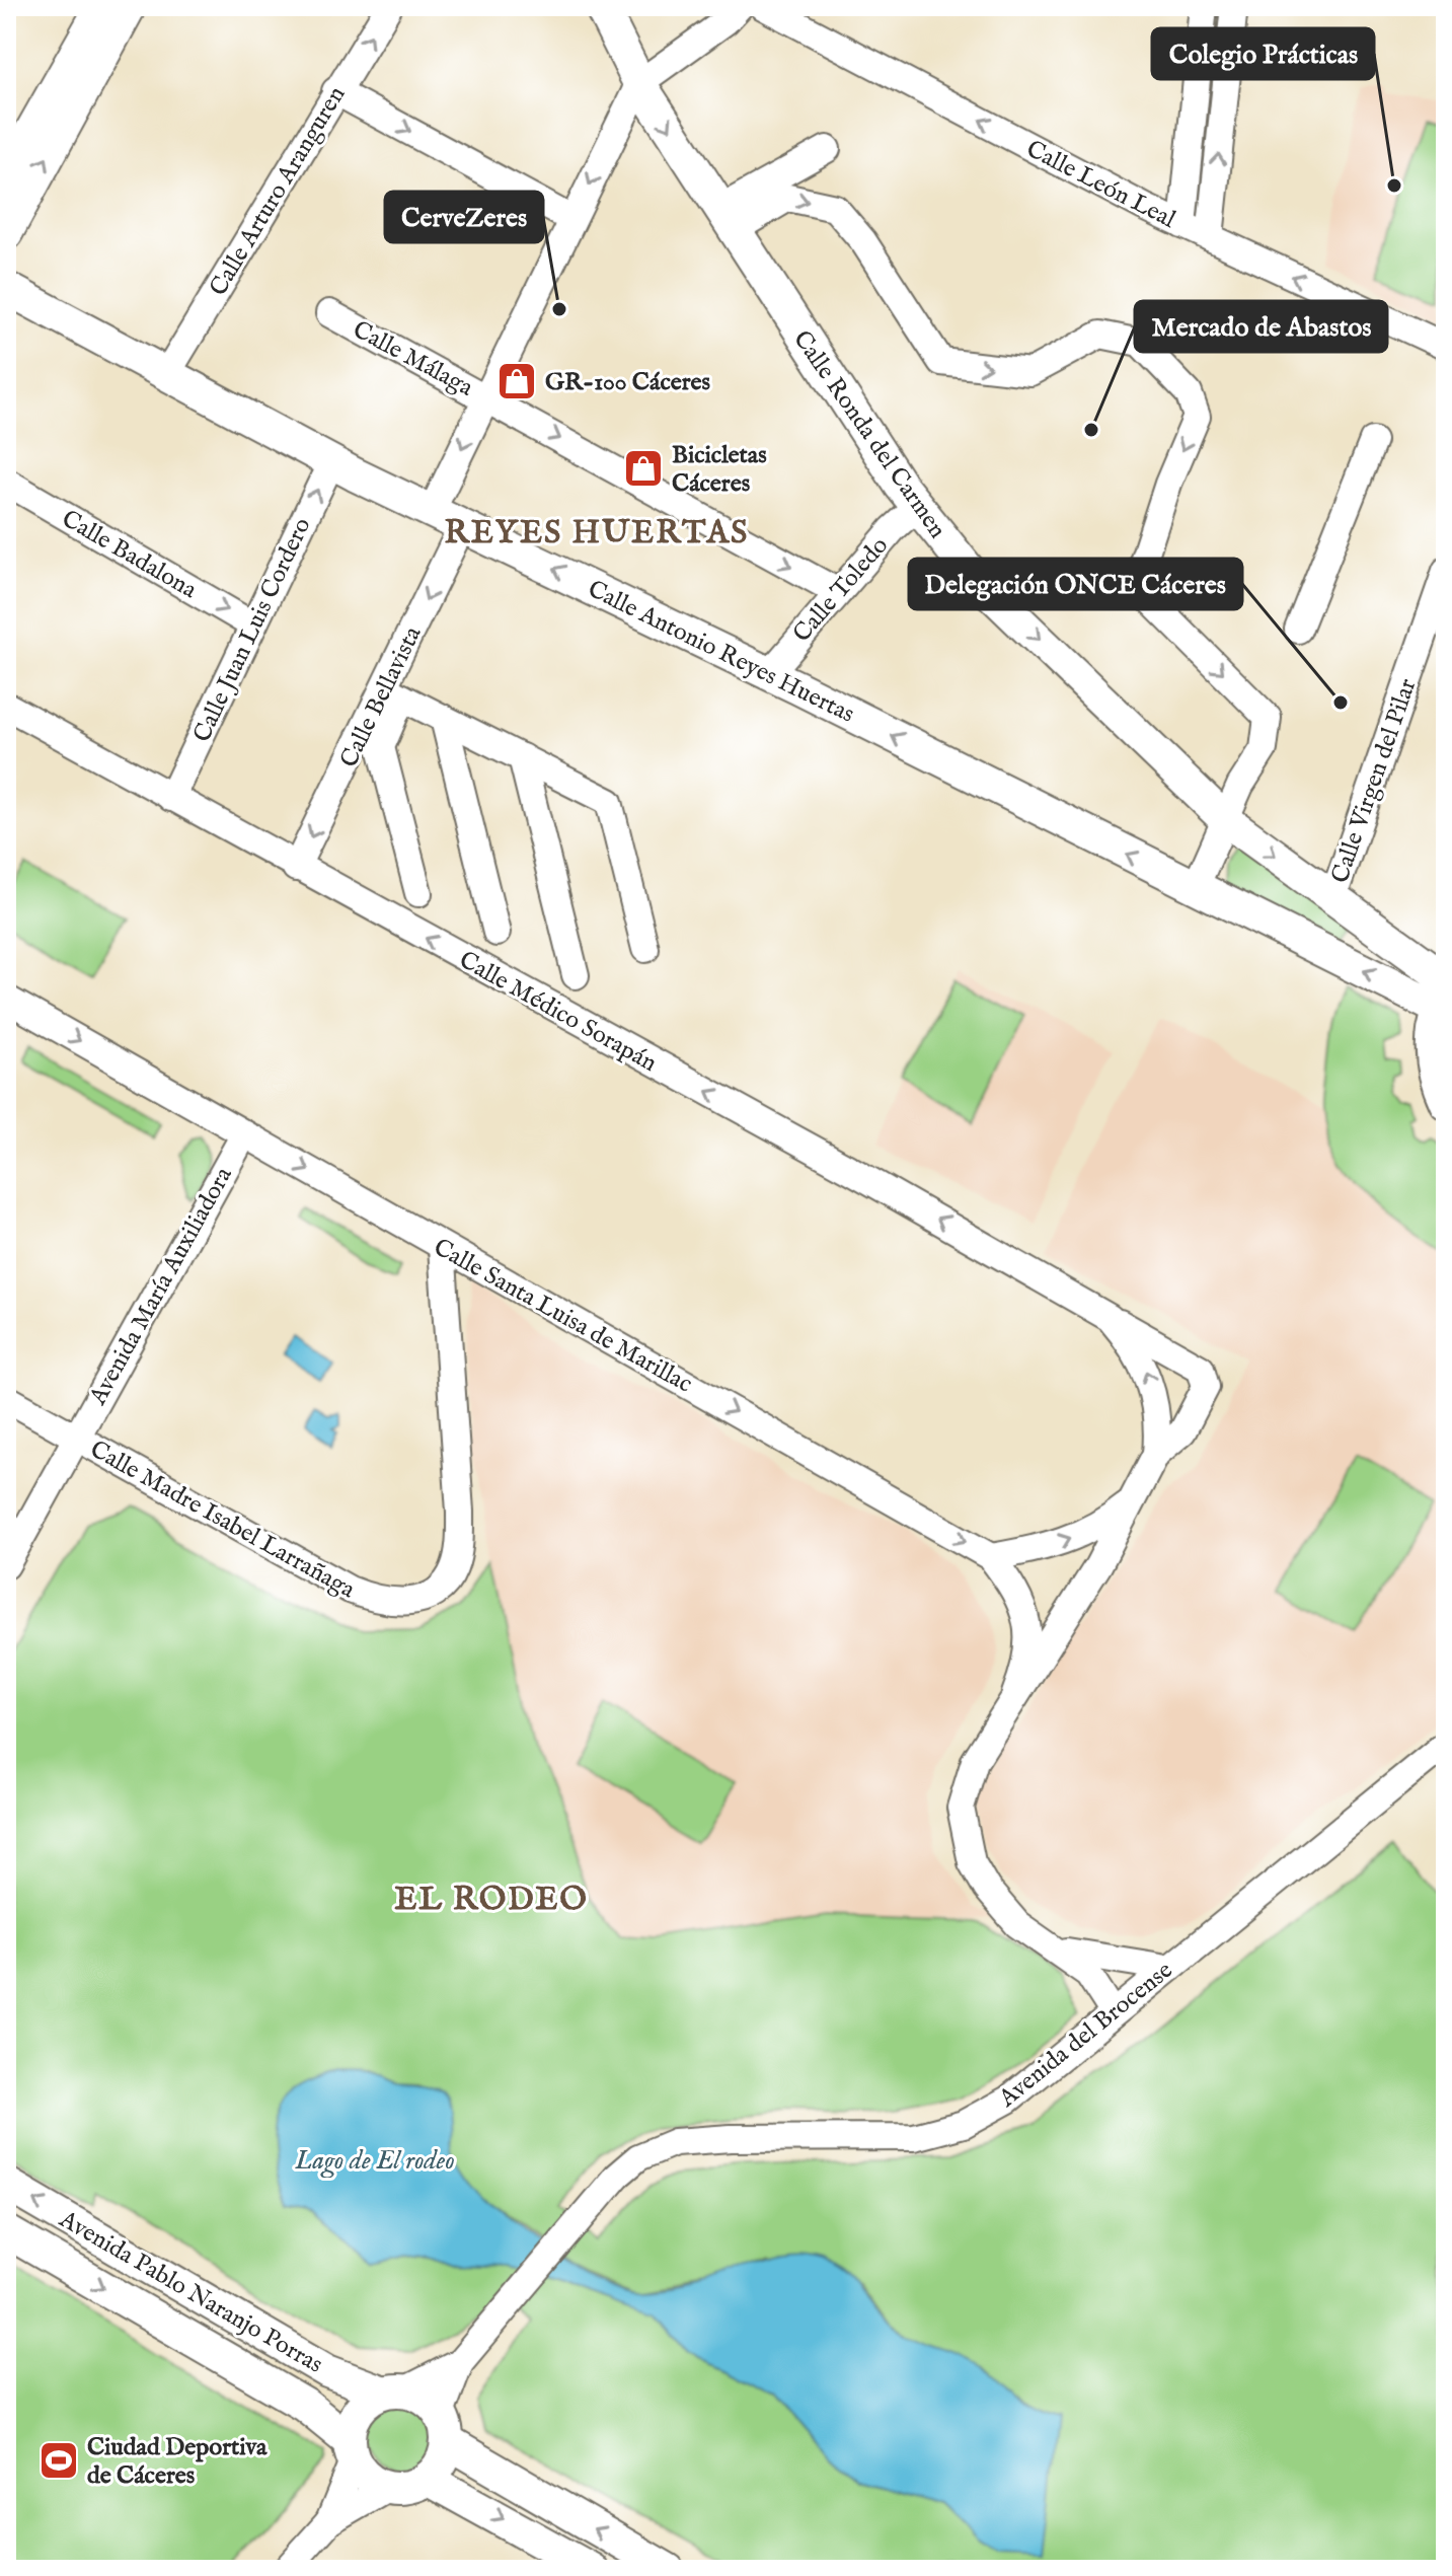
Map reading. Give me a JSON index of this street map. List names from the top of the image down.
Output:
{
  "streets": {
    "main road": ["Calle Ronda del Carmen", "Calle Antonio Reyes Huertas", "Avenida Pablo Naranjo Porras"],
    "street": [
      "Calle León Leal",
      "Calle Arturo Aranguren",
      "Calle Málaga",
      "Calle Badalona",
      "Calle Toledo",
      "Calle Juan Luis Cordero",
      "Calle Bellavista",
      "Calle Virgen del Pilar",
      "Calle Médico Sorapán",
      "Avenida María Auxiliadora",
      "Calle Santa Luisa de Marillac",
      "Calle Madre Isabel Larrañaga",
      "Avenida del Brocense"
    ]
  },
  "crossings": [
    ["Calle Arturo Aranguren", "Calle Antonio Reyes Huertas"],
    ["Calle Málaga", "Calle Toledo"],
    ["Calle Ronda del Carmen", "Calle Toledo"],
    ["Calle Ronda del Carmen", "Calle Antonio Reyes Huertas"],
    ["Calle Ronda del Carmen", "Calle Virgen del Pilar"],
    ["Calle Badalona", "Calle Juan Luis Cordero"],
    ["Calle Toledo", "Calle Antonio Reyes Huertas"],
    ["Calle Juan Luis Cordero", "Calle Antonio Reyes Huertas"],
    ["Calle Juan Luis Cordero", "Calle Médico Sorapán"],
    ["Calle Antonio Reyes Huertas", "Calle Bellavista"],
    ["Calle Bellavista", "Calle Médico Sorapán"],
    ["Avenida María Auxiliadora", "Calle Santa Luisa de Marillac"],
    ["Avenida María Auxiliadora", "Calle Madre Isabel Larrañaga"],
    ["Calle Santa Luisa de Marillac", "Calle Madre Isabel Larrañaga"],
    ["Avenida del Brocense", "Avenida Pablo Naranjo Porras"]
  ],
  "one_way": [
    "Calle León Leal",
    "Calle Málaga",
    "Calle Ronda del Carmen",
    "Calle Badalona",
    "Calle Juan Luis Cordero",
    "Calle Antonio Reyes Huertas",
    "Calle Bellavista",
    "Calle Médico Sorapán",
    "Calle Santa Luisa de Marillac"
  ],
  "districts": ["REYES HUERTAS", "EL RODEO"],
  "water": ["Lago de El rodeo"],
  "places": {
    "other": [
      "Colegio Prácticas",
      "CerveZeres",
      "Mercado de Abastos",
      "Delegación ONCE Cáceres"
    ],
    "shop": ["GR-100 Cáceres", "Bicicletas Cáceres"],
    "sports": ["Ciudad Deportiva de Cáceres"]
  }
}
